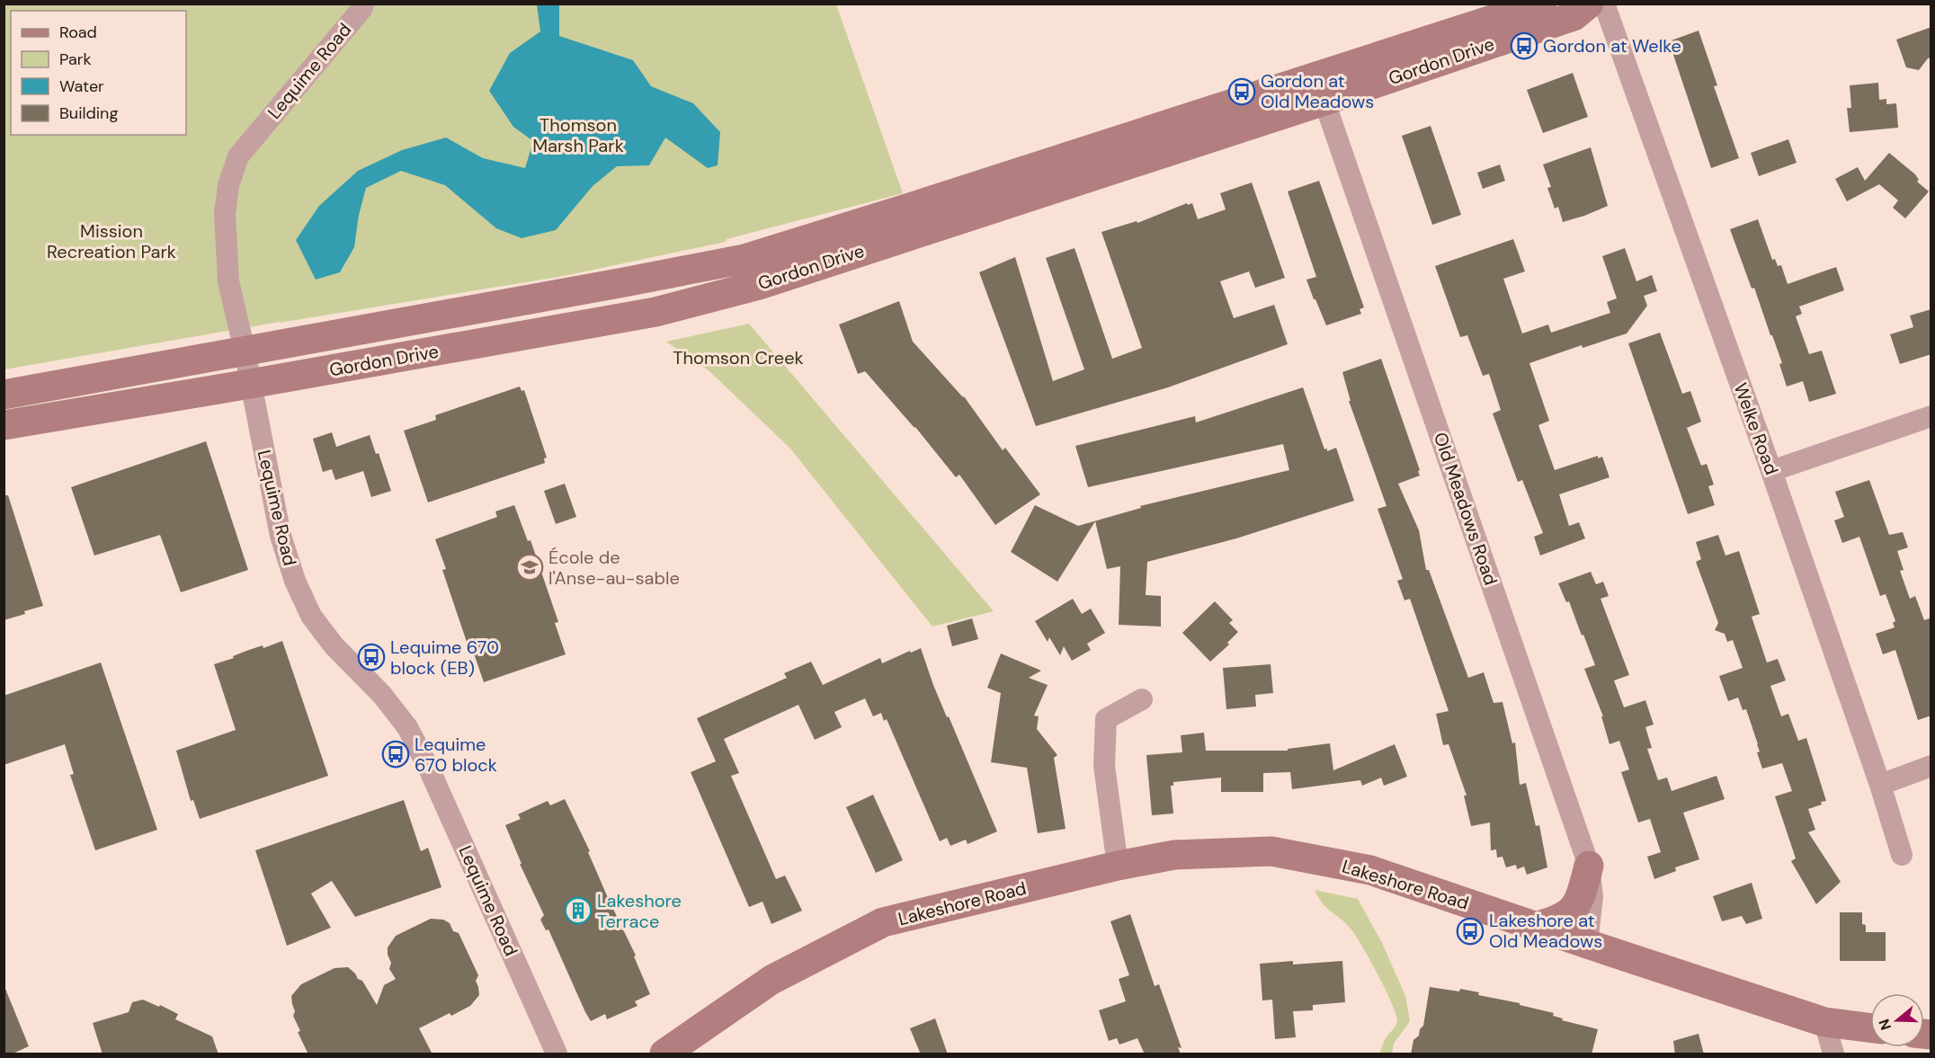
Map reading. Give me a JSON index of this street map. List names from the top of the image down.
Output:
{
  "streets": {
    "main road": ["Gordon Drive", "Lakeshore Road"],
    "street": ["Lequime Road", "Welke Road", "Old Meadows Road"]
  },
  "crossings": [
    ["Gordon Drive", "Lequime Road"],
    ["Gordon Drive", "Old Meadows Road"],
    ["Old Meadows Road", "Lakeshore Road"]
  ],
  "parks": ["Thomson Marsh Park", "Mission Recreation Park", "Thomson Creek"],
  "places": {
    "bus stop": [
      "Gordon at Welke",
      "Gordon at Old Meadows",
      "Lequime 670 block (EB)",
      "Lequime 670 block",
      "Lakeshore at Old Meadows"
    ],
    "school or university": ["École de l'Anse-au-sable"],
    "building": ["Lakeshore Terrace"]
  },
  "legend": [
    "Road",
    "Park",
    "Water",
    "Building"
  ],
  "north": "left"
}
